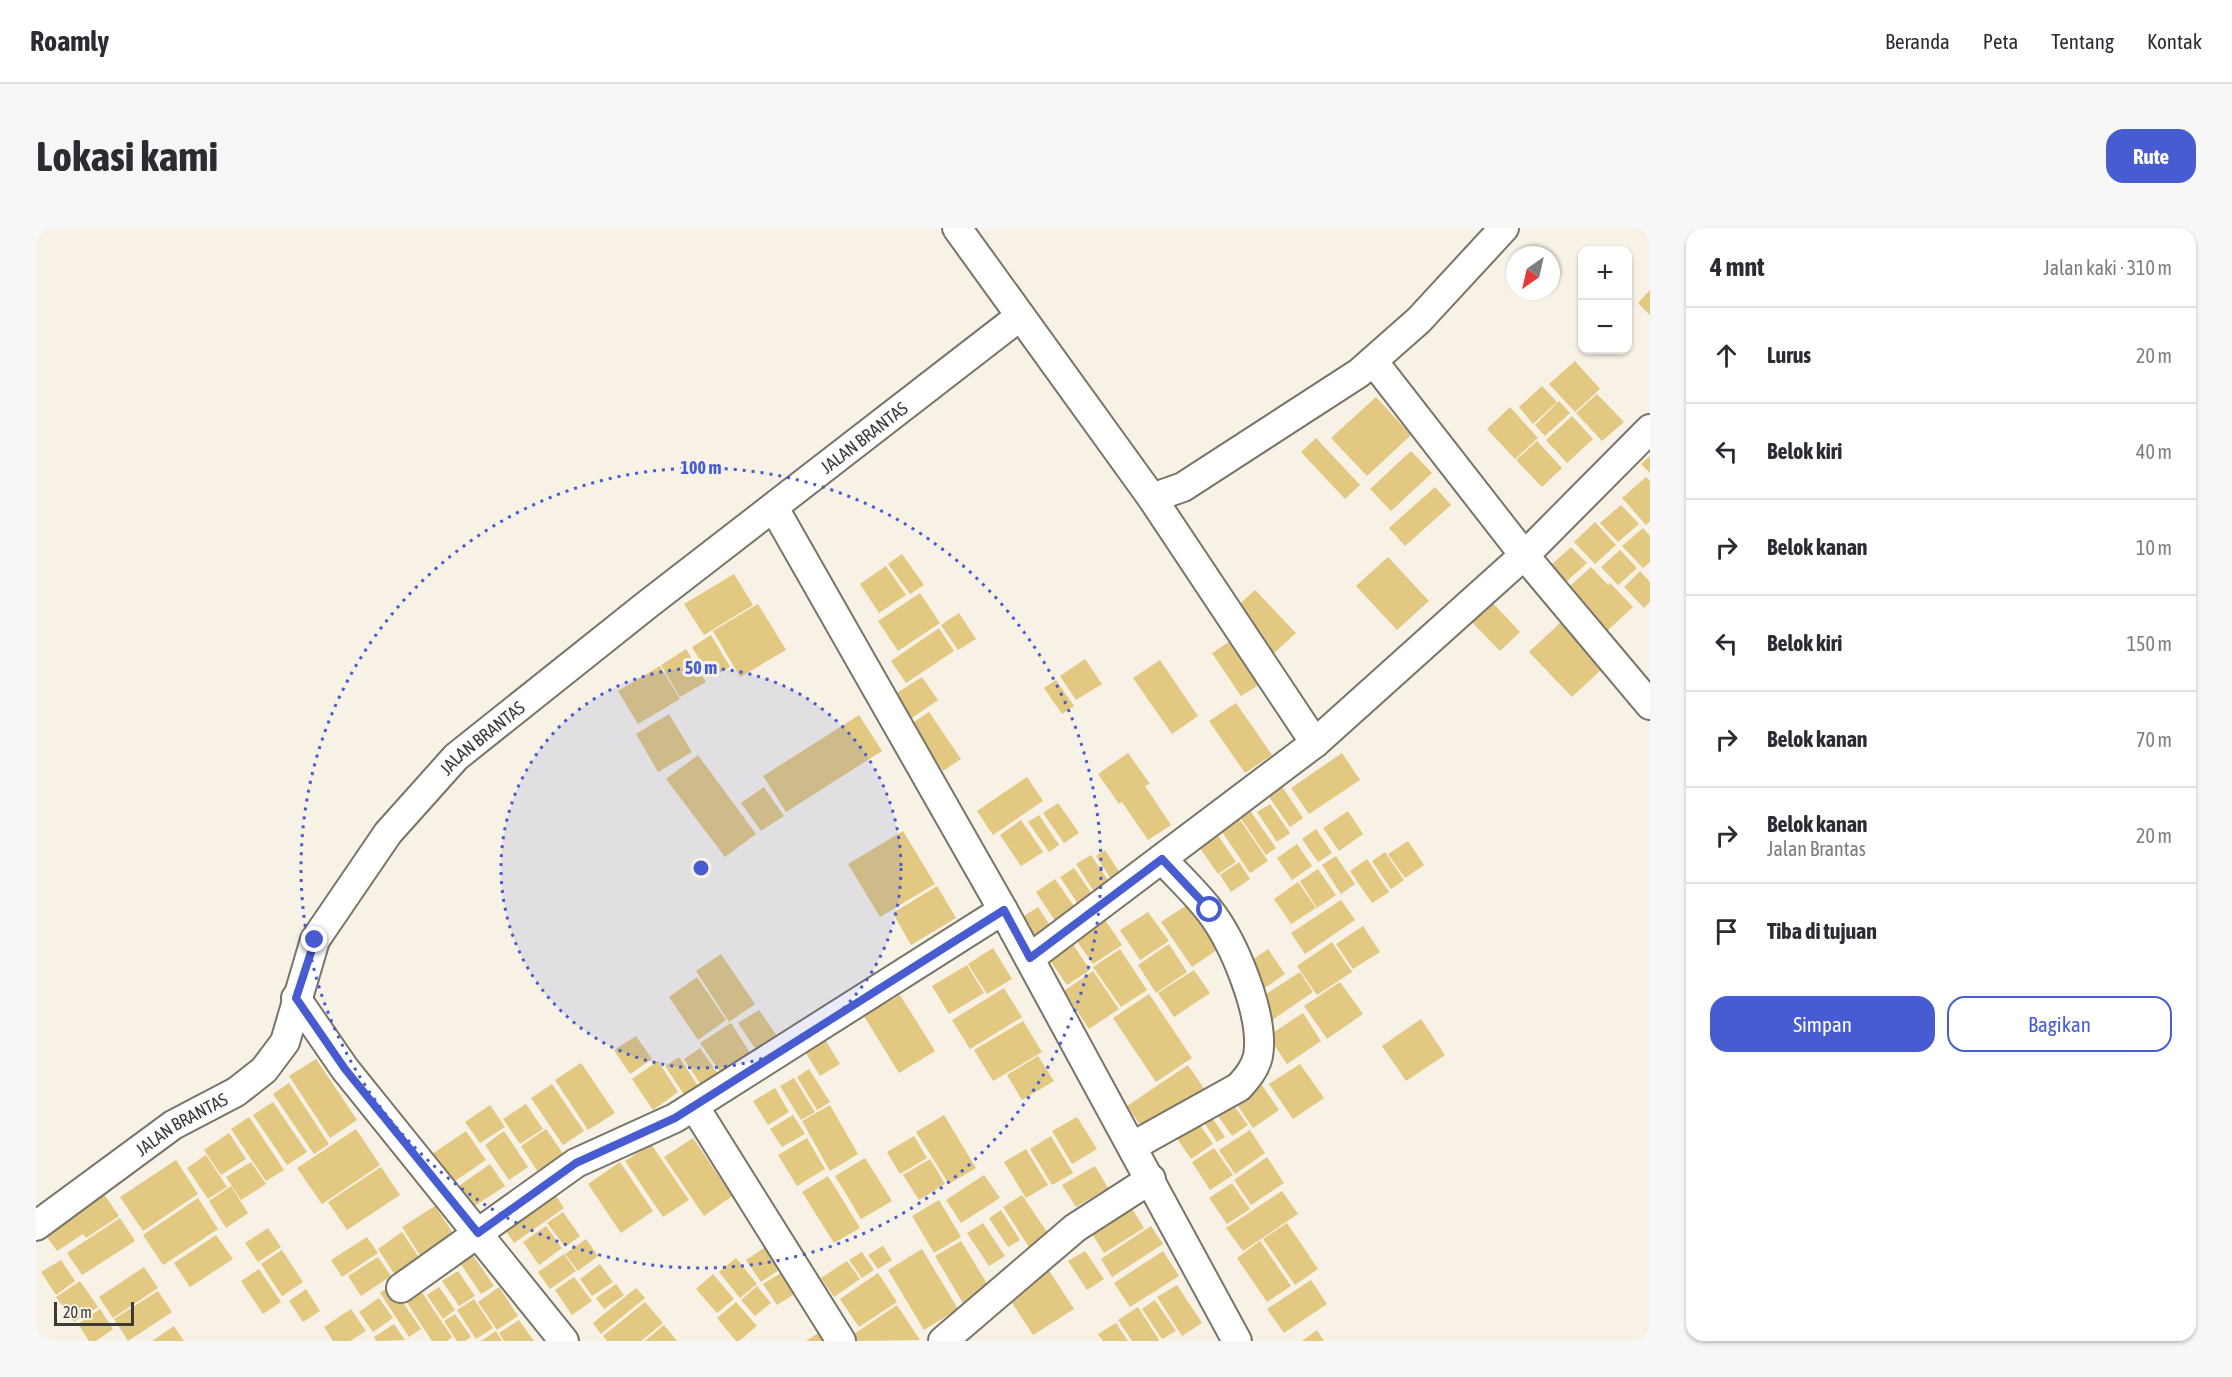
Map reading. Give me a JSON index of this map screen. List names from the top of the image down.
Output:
{
  "streets": {
    "street": ["JALAN BRANTAS"]
  },
  "scale_bar": "20 m",
  "north": "bottom left",
  "page": {
    "header": "Roamly",
    "nav": [
      "Beranda",
      "Peta",
      "Tentang",
      "Kontak"
    ],
    "buttons": [
      "Rute",
      ["Simpan", "Bagikan"]
    ],
    "title": "Lokasi kami",
    "heading": ["4 mnt", "Jalan kaki · 310 m"],
    "map_buttons": ["+", "−"],
    "list": [
      ["Lurus", "20 m"],
      ["Belok kiri", "40 m"],
      ["Belok kanan", "10 m"],
      ["Belok kiri", "150 m"],
      ["Belok kanan", "70 m"],
      ["Belok kanan", "Jalan Brantas", "20 m"],
      "Tiba di tujuan"
    ],
    "scale": "20 m"
  },
  "rings": ["100 m", "50 m"]
}
